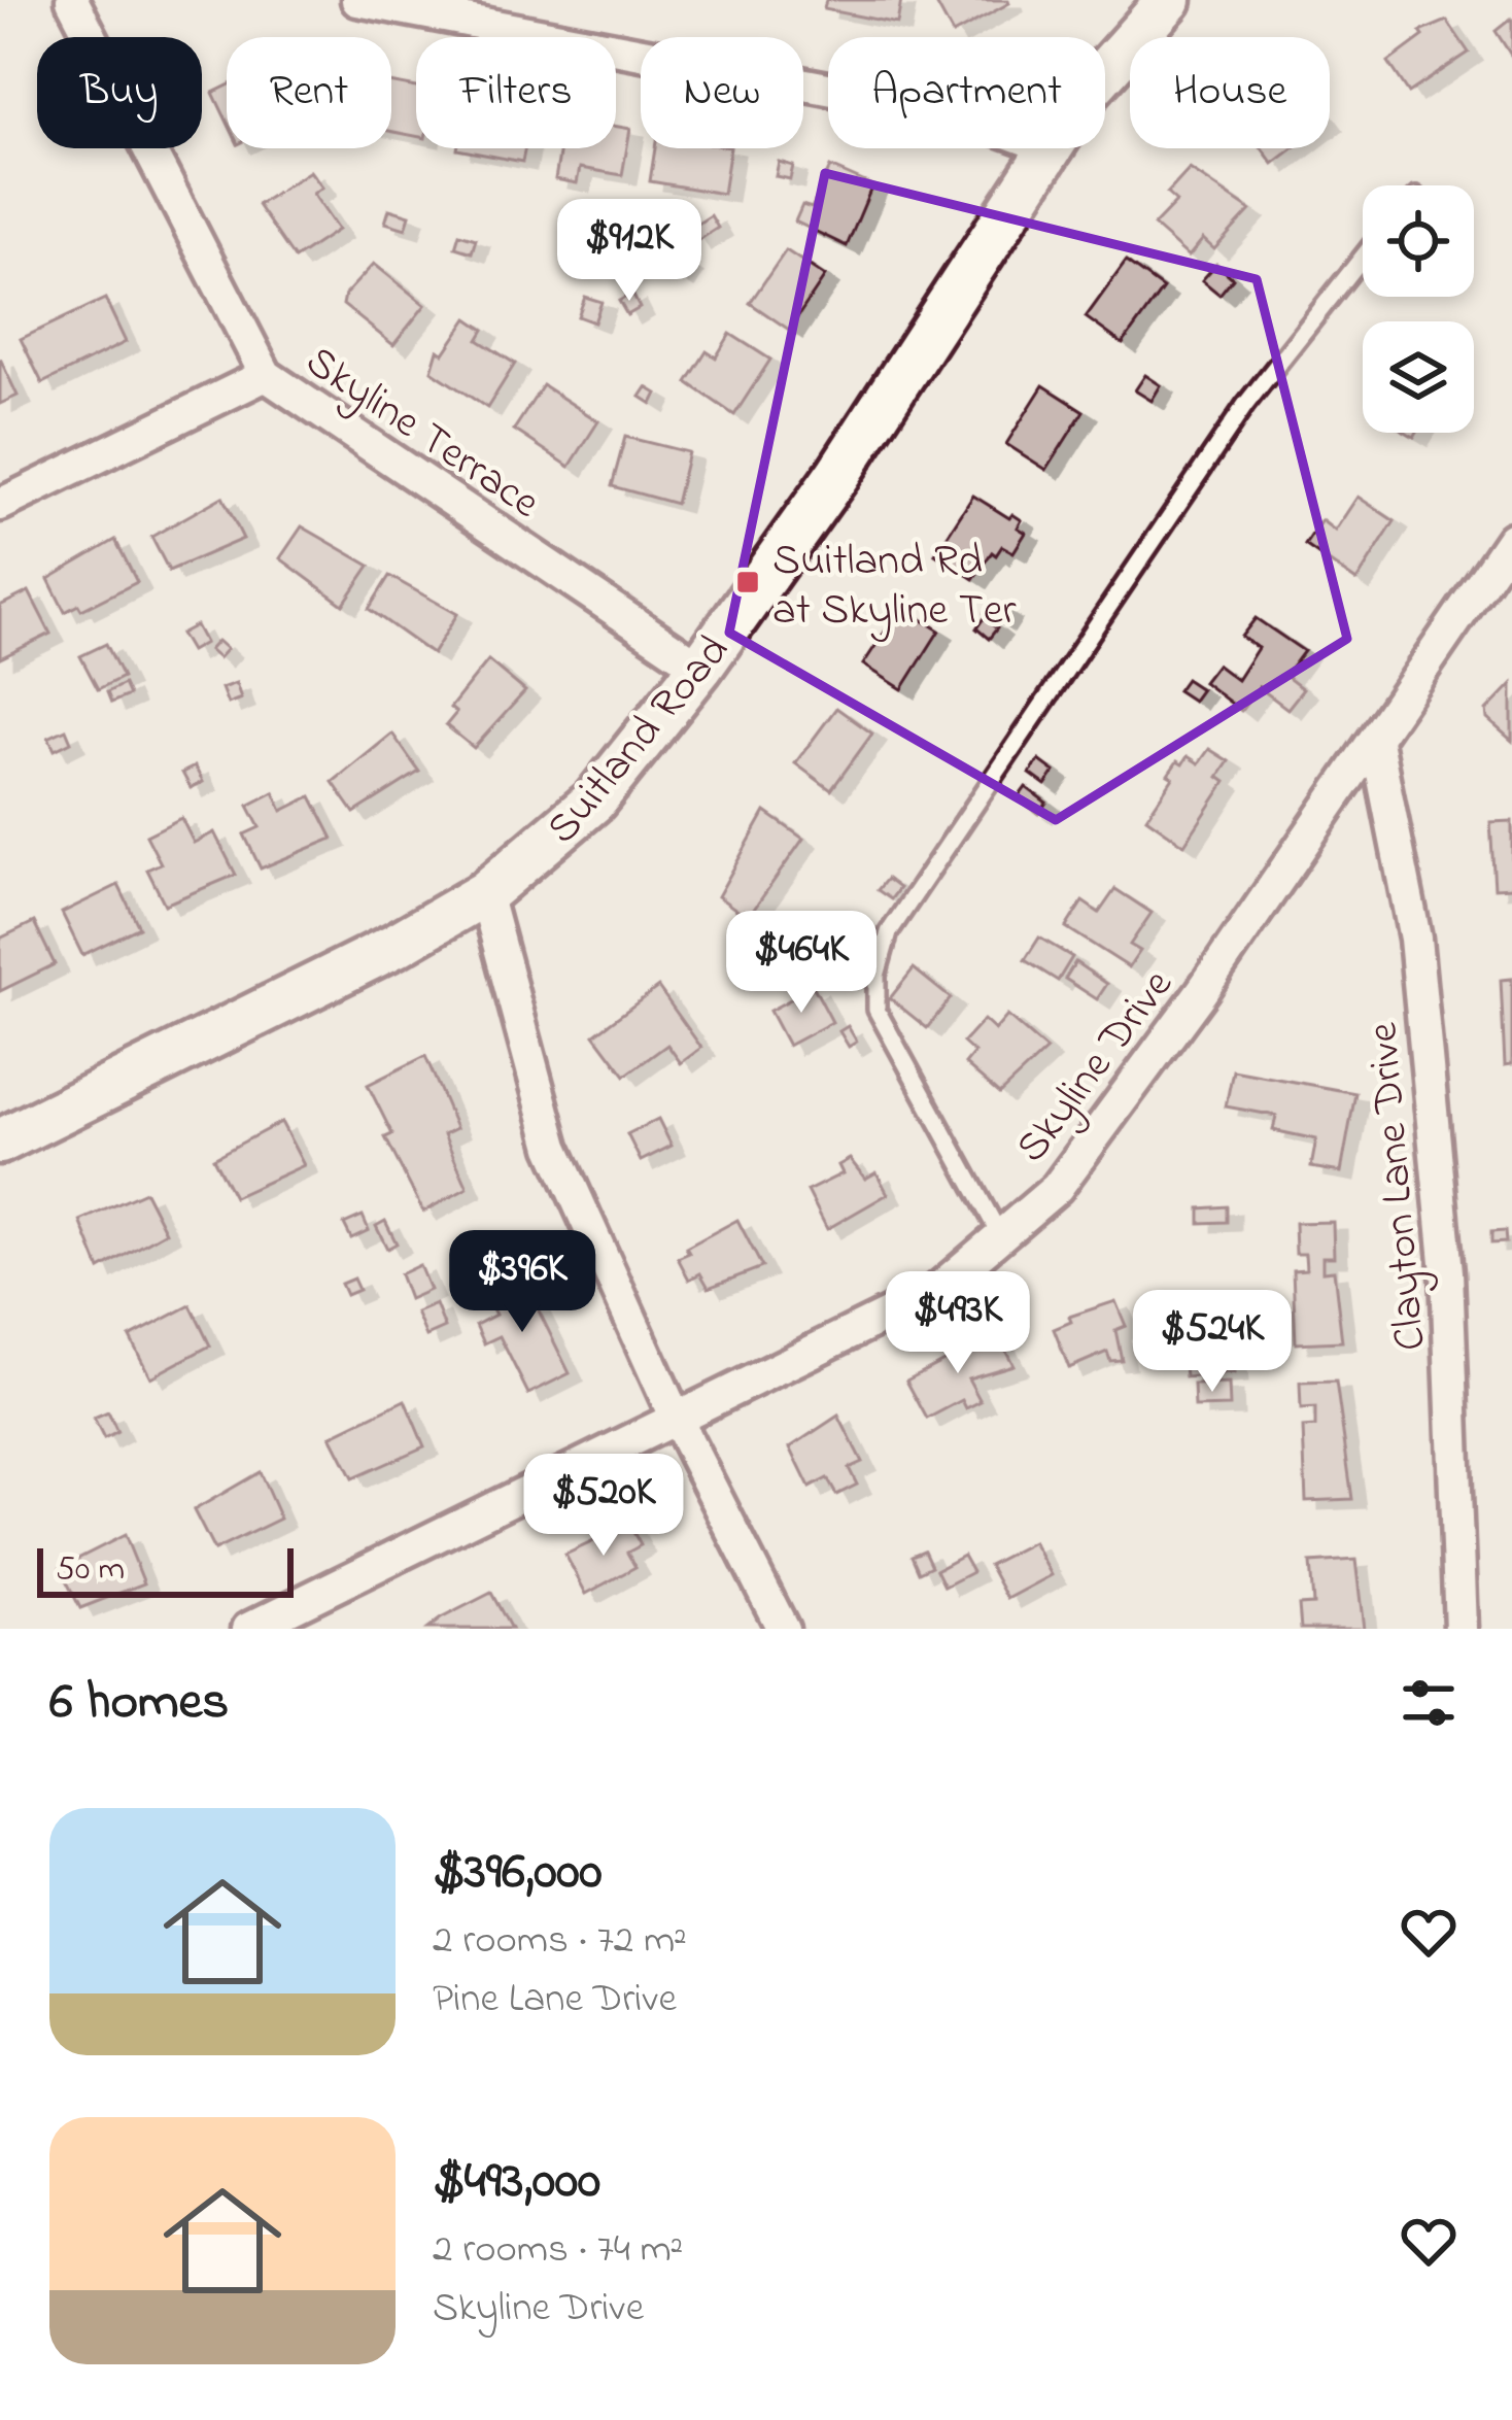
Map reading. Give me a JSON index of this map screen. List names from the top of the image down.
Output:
{
  "streets": {
    "main road": ["Suitland Road"],
    "street": ["Skyline Terrace", "Skyline Drive", "Clayton Lane Drive"]
  },
  "crossings": [
    ["Skyline Terrace", "Suitland Road"],
    ["Skyline Drive", "Clayton Lane Drive"]
  ],
  "places": {
    "transit": ["Suitland Rd at Skyline Ter"]
  },
  "scale_bar": "50 m",
  "page": {
    "chip": [
      "Buy",
      "Rent",
      "Filters",
      "New",
      "Apartment",
      "House"
    ],
    "price": [
      "$912K",
      "$464K",
      "$396K",
      "$493K",
      "$524K",
      "$520K"
    ],
    "scale": "50 m",
    "heading": "6 homes",
    "list": [
      {
        "name": "$396,000",
        "note": "2 rooms · 72 m² · Pine Lane Drive"
      },
      {
        "name": "$493,000",
        "note": "2 rooms · 74 m² · Skyline Drive"
      }
    ]
  }
}
